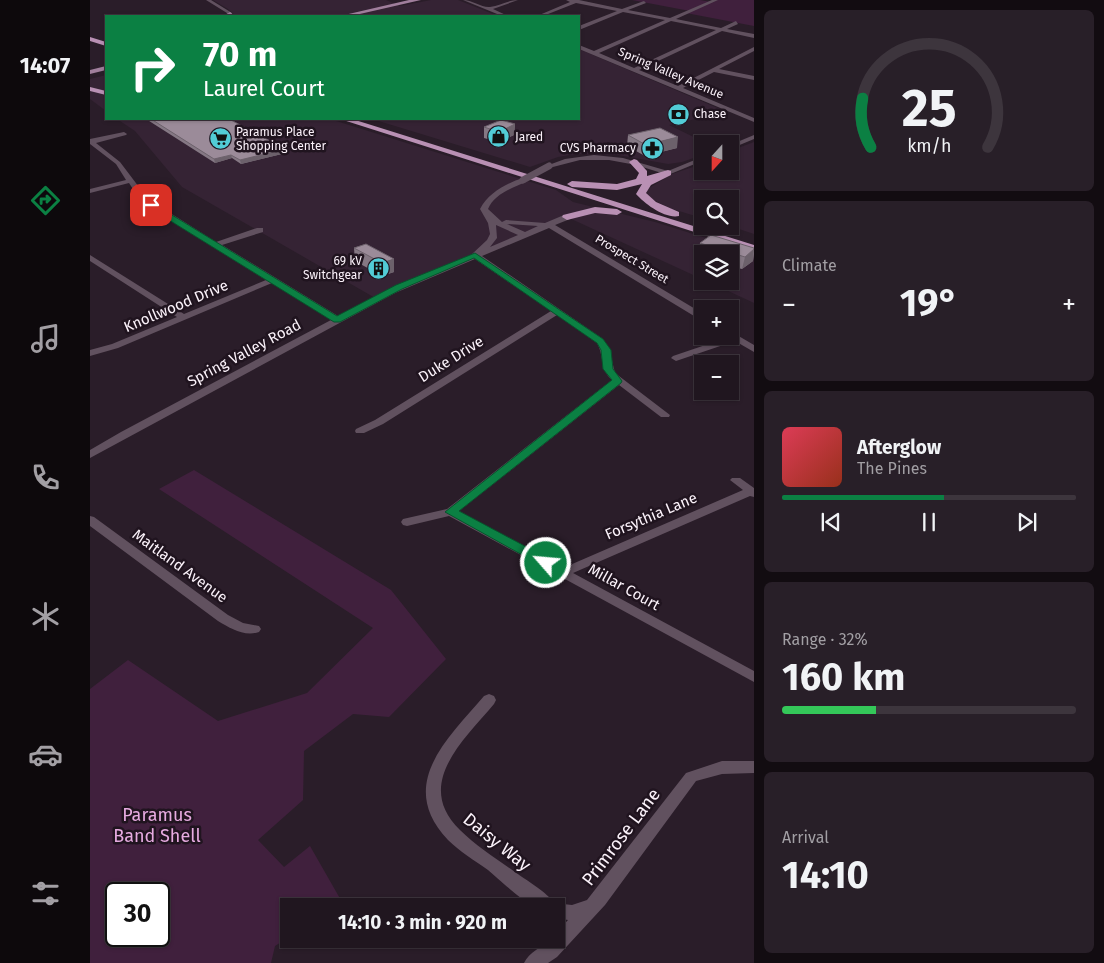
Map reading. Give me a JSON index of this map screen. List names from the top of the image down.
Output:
{
  "streets": {
    "street": [
      "Spring Valley Avenue",
      "Prospect Street",
      "Knollwood Drive",
      "Spring Valley Road",
      "Duke Drive",
      "Forsythia Lane",
      "Maitland Avenue",
      "Millar Court",
      "Primrose Lane",
      "Daisy Way"
    ]
  },
  "crossings": [
    ["Prospect Street", "Spring Valley Road"],
    ["Forsythia Lane", "Millar Court"]
  ],
  "parks": ["Paramus Band Shell"],
  "places": {
    "bank": ["Chase"],
    "shop": ["Jared"],
    "supermarket": ["Paramus Place Shopping Center"],
    "pharmacy": ["CVS Pharmacy"],
    "building": ["69 kV Switchgear"]
  },
  "north": "bottom",
  "page": {
    "tabs": "14:07",
    "turn": ["70 m", "Laurel Court"],
    "map_buttons": ["+", "−"],
    "tile": [
      "Climate",
      ["Range · 32%", "160 km"],
      ["Arrival", "14:10"]
    ],
    "heat": ["−", "19°", "+"],
    "song": ["Afterglow", "The Pines"],
    "limit": "30",
    "trip": "14:10 · 3 min · 920 m",
    "gauge": ["25", "km/h"]
  }
}
